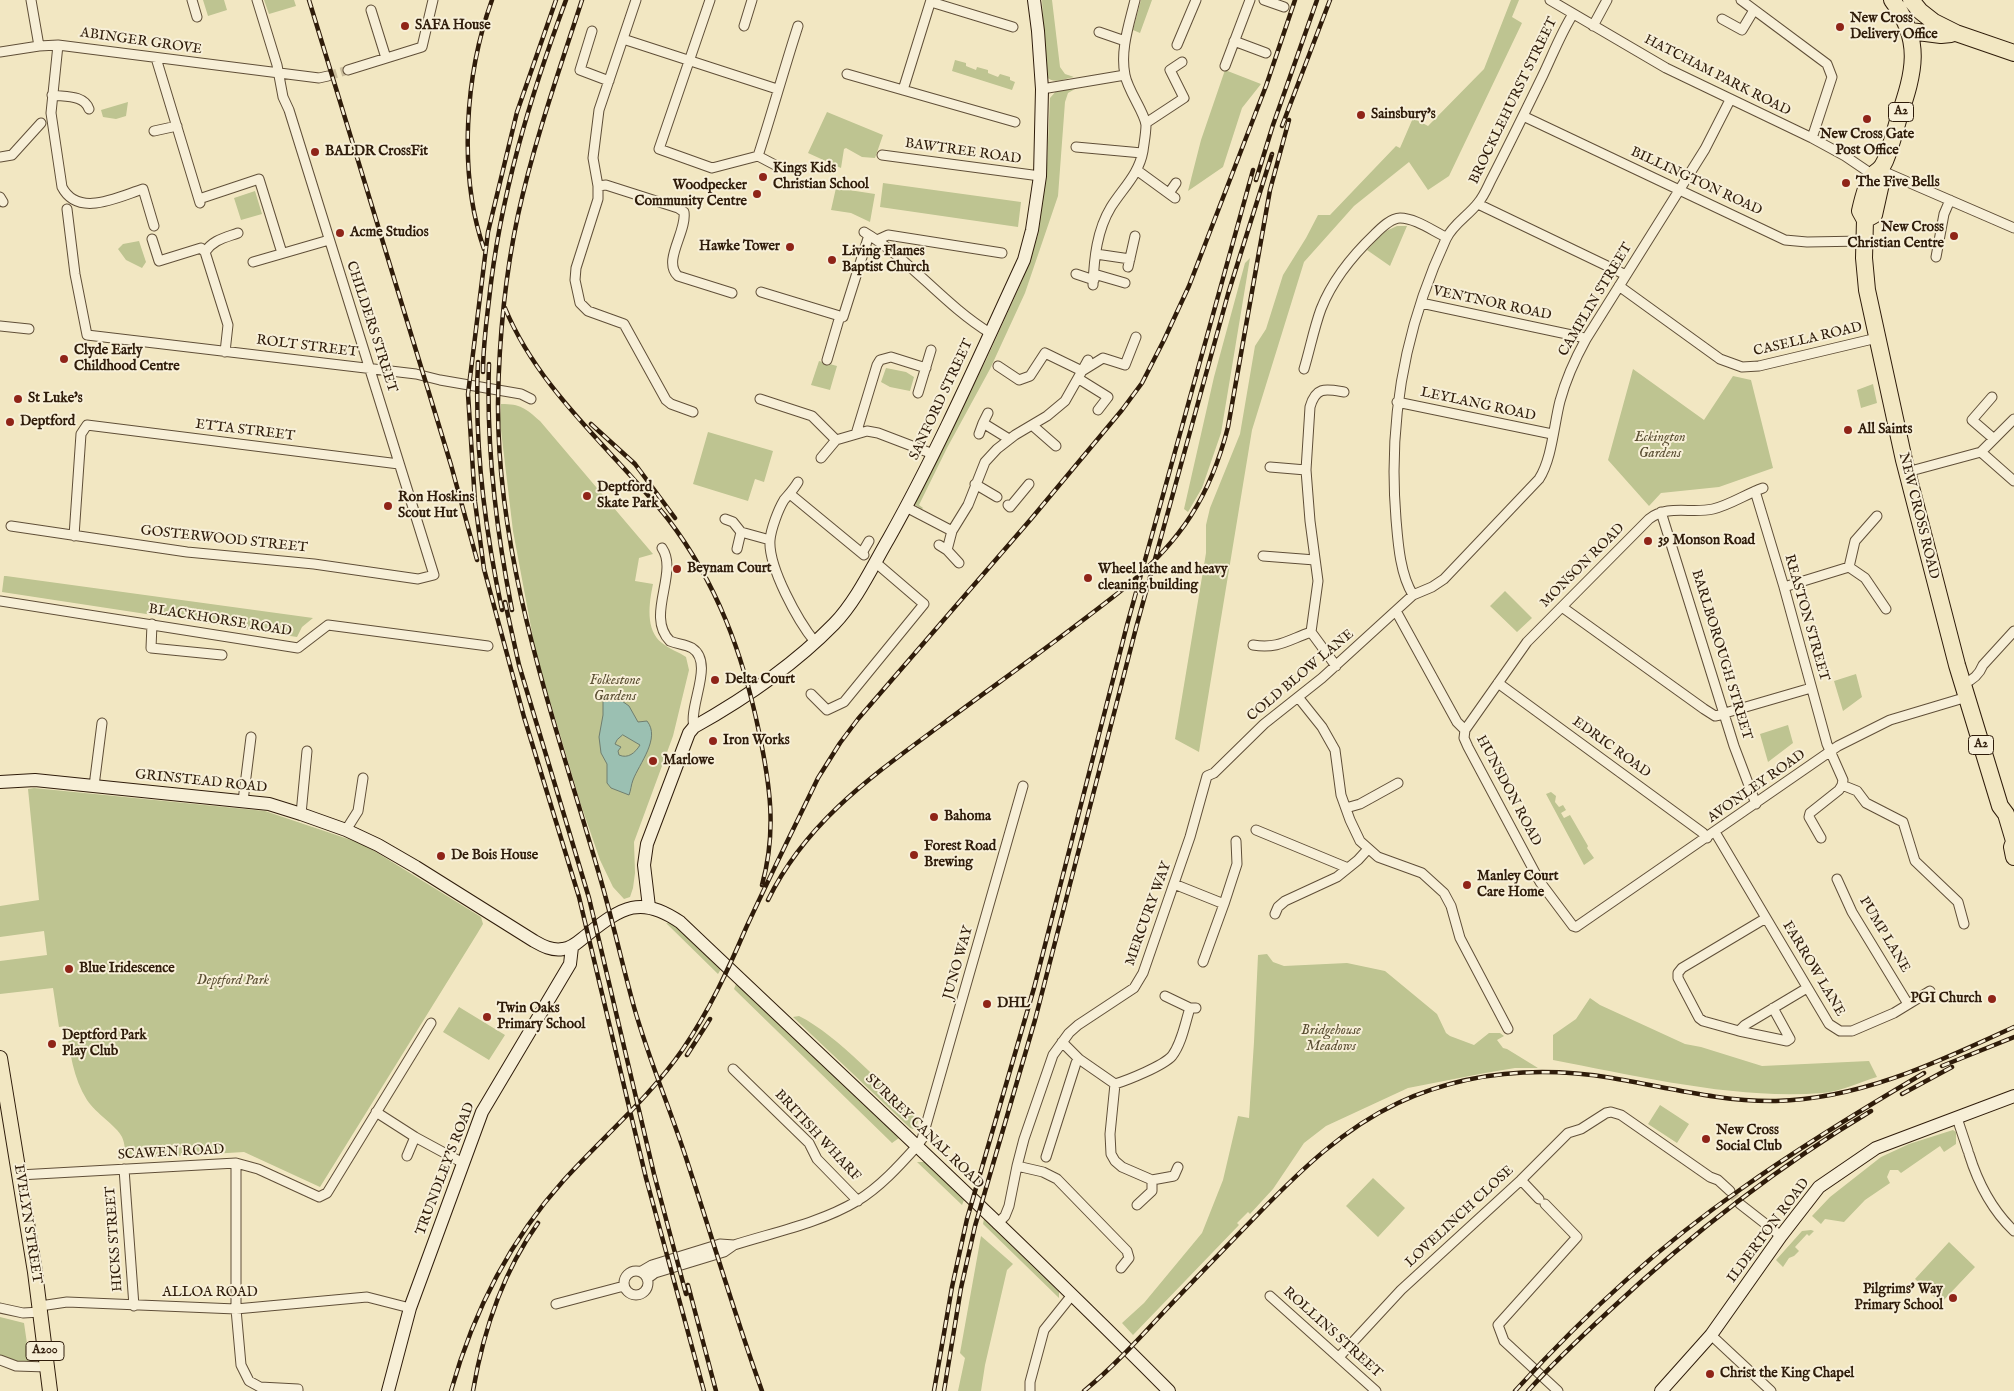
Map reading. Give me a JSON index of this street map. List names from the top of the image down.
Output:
{
  "streets": {
    "highway": ["A2", "NEW CROSS ROAD"],
    "main road": ["EVELYN STREET", "A200"],
    "street": [
      "ABINGER GROVE",
      "HATCHAM PARK ROAD",
      "BROCKLEHURST STREET",
      "BAWTREE ROAD",
      "BILLINGTON ROAD",
      "CAMPLIN STREET",
      "VENTNOR ROAD",
      "CHILDERS STREET",
      "CASELLA ROAD",
      "ROLT STREET",
      "SANFORD STREET",
      "LEYLANG ROAD",
      "ETTA STREET",
      "GOSTERWOOD STREET",
      "MONSON ROAD",
      "REASTON STREET",
      "BLACKHORSE ROAD",
      "BARLBOROUGH STREET",
      "COLD BLOW LANE",
      "EDRIC ROAD",
      "GRINSTEAD ROAD",
      "AVONLEY ROAD",
      "HUNSDON ROAD",
      "MERCURY WAY",
      "PUMP LANE",
      "JUNO WAY",
      "FARROW LANE",
      "SURREY CANAL ROAD",
      "BRITISH WHARF",
      "SCAWEN ROAD",
      "TRUNDLEY'S ROAD",
      "LOVELINCH CLOSE",
      "ILDERTON ROAD",
      "HICKS STREET",
      "ALLOA ROAD",
      "ROLLINS STREET"
    ]
  },
  "crossings": [
    ["ABINGER GROVE", "CHILDERS STREET"],
    ["HATCHAM PARK ROAD", "BROCKLEHURST STREET"],
    ["HATCHAM PARK ROAD", "CAMPLIN STREET"],
    ["HATCHAM PARK ROAD", "NEW CROSS ROAD"],
    ["BROCKLEHURST STREET", "BILLINGTON ROAD"],
    ["BROCKLEHURST STREET", "CAMPLIN STREET"],
    ["BROCKLEHURST STREET", "VENTNOR ROAD"],
    ["BROCKLEHURST STREET", "LEYLANG ROAD"],
    ["BROCKLEHURST STREET", "COLD BLOW LANE"],
    ["BAWTREE ROAD", "SANFORD STREET"],
    ["BILLINGTON ROAD", "CAMPLIN STREET"],
    ["BILLINGTON ROAD", "NEW CROSS ROAD"],
    ["CAMPLIN STREET", "VENTNOR ROAD"],
    ["CAMPLIN STREET", "CASELLA ROAD"],
    ["CAMPLIN STREET", "LEYLANG ROAD"],
    ["CAMPLIN STREET", "COLD BLOW LANE"],
    ["CHILDERS STREET", "ROLT STREET"],
    ["CHILDERS STREET", "ETTA STREET"],
    ["CHILDERS STREET", "GOSTERWOOD STREET"],
    ["CASELLA ROAD", "NEW CROSS ROAD"],
    ["ETTA STREET", "GOSTERWOOD STREET"],
    ["NEW CROSS ROAD", "AVONLEY ROAD"],
    ["MONSON ROAD", "REASTON STREET"],
    ["MONSON ROAD", "BARLBOROUGH STREET"],
    ["MONSON ROAD", "EDRIC ROAD"],
    ["MONSON ROAD", "HUNSDON ROAD"],
    ["REASTON STREET", "BARLBOROUGH STREET"],
    ["REASTON STREET", "AVONLEY ROAD"],
    ["BARLBOROUGH STREET", "AVONLEY ROAD"],
    ["COLD BLOW LANE", "HUNSDON ROAD"],
    ["COLD BLOW LANE", "MERCURY WAY"],
    ["EDRIC ROAD", "AVONLEY ROAD"],
    ["EDRIC ROAD", "FARROW LANE"],
    ["GRINSTEAD ROAD", "TRUNDLEY'S ROAD"],
    ["AVONLEY ROAD", "HUNSDON ROAD"],
    ["AVONLEY ROAD", "FARROW LANE"],
    ["MERCURY WAY", "SURREY CANAL ROAD"],
    ["PUMP LANE", "FARROW LANE"],
    ["JUNO WAY", "SURREY CANAL ROAD"],
    ["SCAWEN ROAD", "EVELYN STREET"],
    ["SCAWEN ROAD", "HICKS STREET"],
    ["TRUNDLEY'S ROAD", "ALLOA ROAD"],
    ["LOVELINCH CLOSE", "ROLLINS STREET"],
    ["EVELYN STREET", "ALLOA ROAD"],
    ["HICKS STREET", "ALLOA ROAD"]
  ],
  "parks": [
    "Eckington Gardens",
    "Folkestone Gardens",
    "Deptford Park",
    "Bridgehouse Meadows"
  ],
  "places": [
    "SAFA House",
    "New Cross Delivery Office",
    "Sainsbury's",
    "New Cross Gate Post Office",
    "BALDR CrossFit",
    "Kings Kids Christian School",
    "The Five Bells",
    "Woodpecker Community Centre",
    "Acme Studios",
    "New Cross Christian Centre",
    "Hawke Tower",
    "Living Flames Baptist Church",
    "Clyde Early Childhood Centre",
    "St Luke's",
    "Deptford",
    "All Saints",
    "Deptford Skate Park",
    "Ron Hoskins Scout Hut",
    "39 Monson Road",
    "Beynam Court",
    "Wheel lathe and heavy cleaning building",
    "Delta Court",
    "Iron Works",
    "Marlowe",
    "Bahoma",
    "Forest Road Brewing",
    "De Bois House",
    "Manley Court Care Home",
    "Blue Iridescence",
    "PGI Church",
    "DHL",
    "Twin Oaks Primary School",
    "Deptford Park Play Club",
    "New Cross Social Club",
    "Pilgrims' Way Primary School",
    "Christ the King Chapel"
  ]
}
